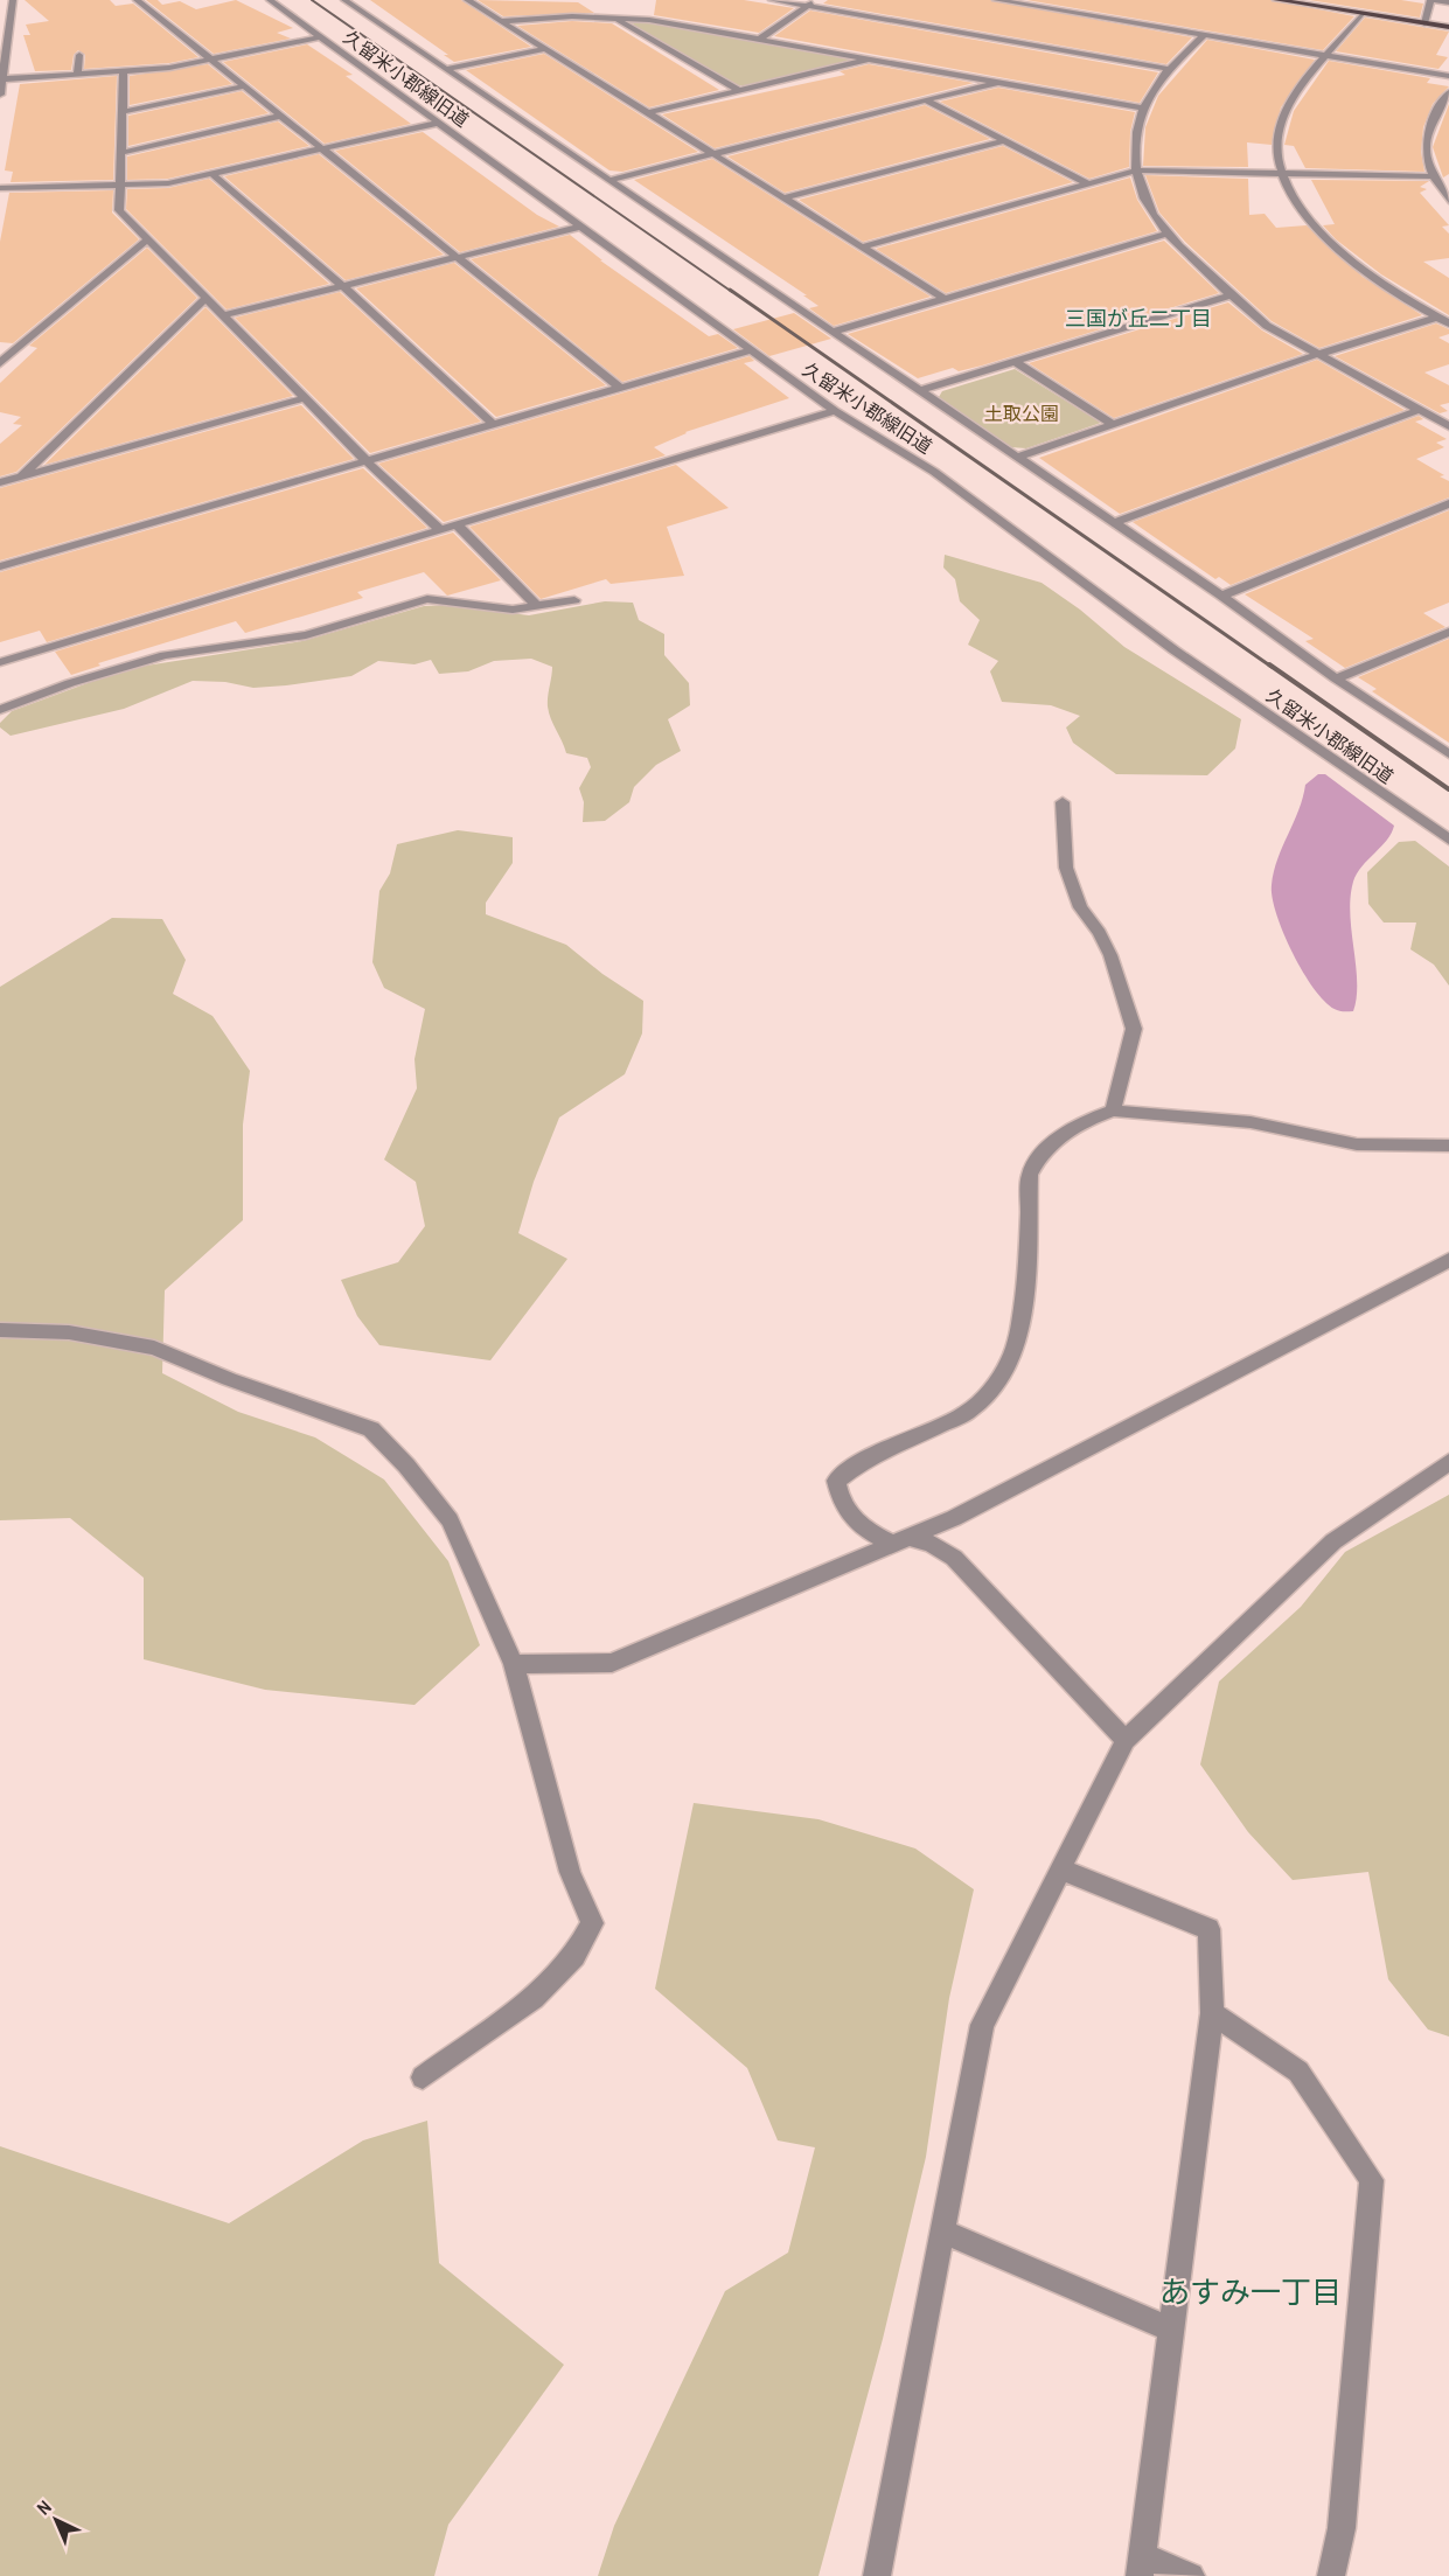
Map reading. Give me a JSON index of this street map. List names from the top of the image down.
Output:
{
  "streets": {
    "street": ["久留米小郡線旧道"]
  },
  "districts": ["三国が丘二丁目", "あすみ一丁目"],
  "parks": ["土取公園"],
  "north": "top left"
}
